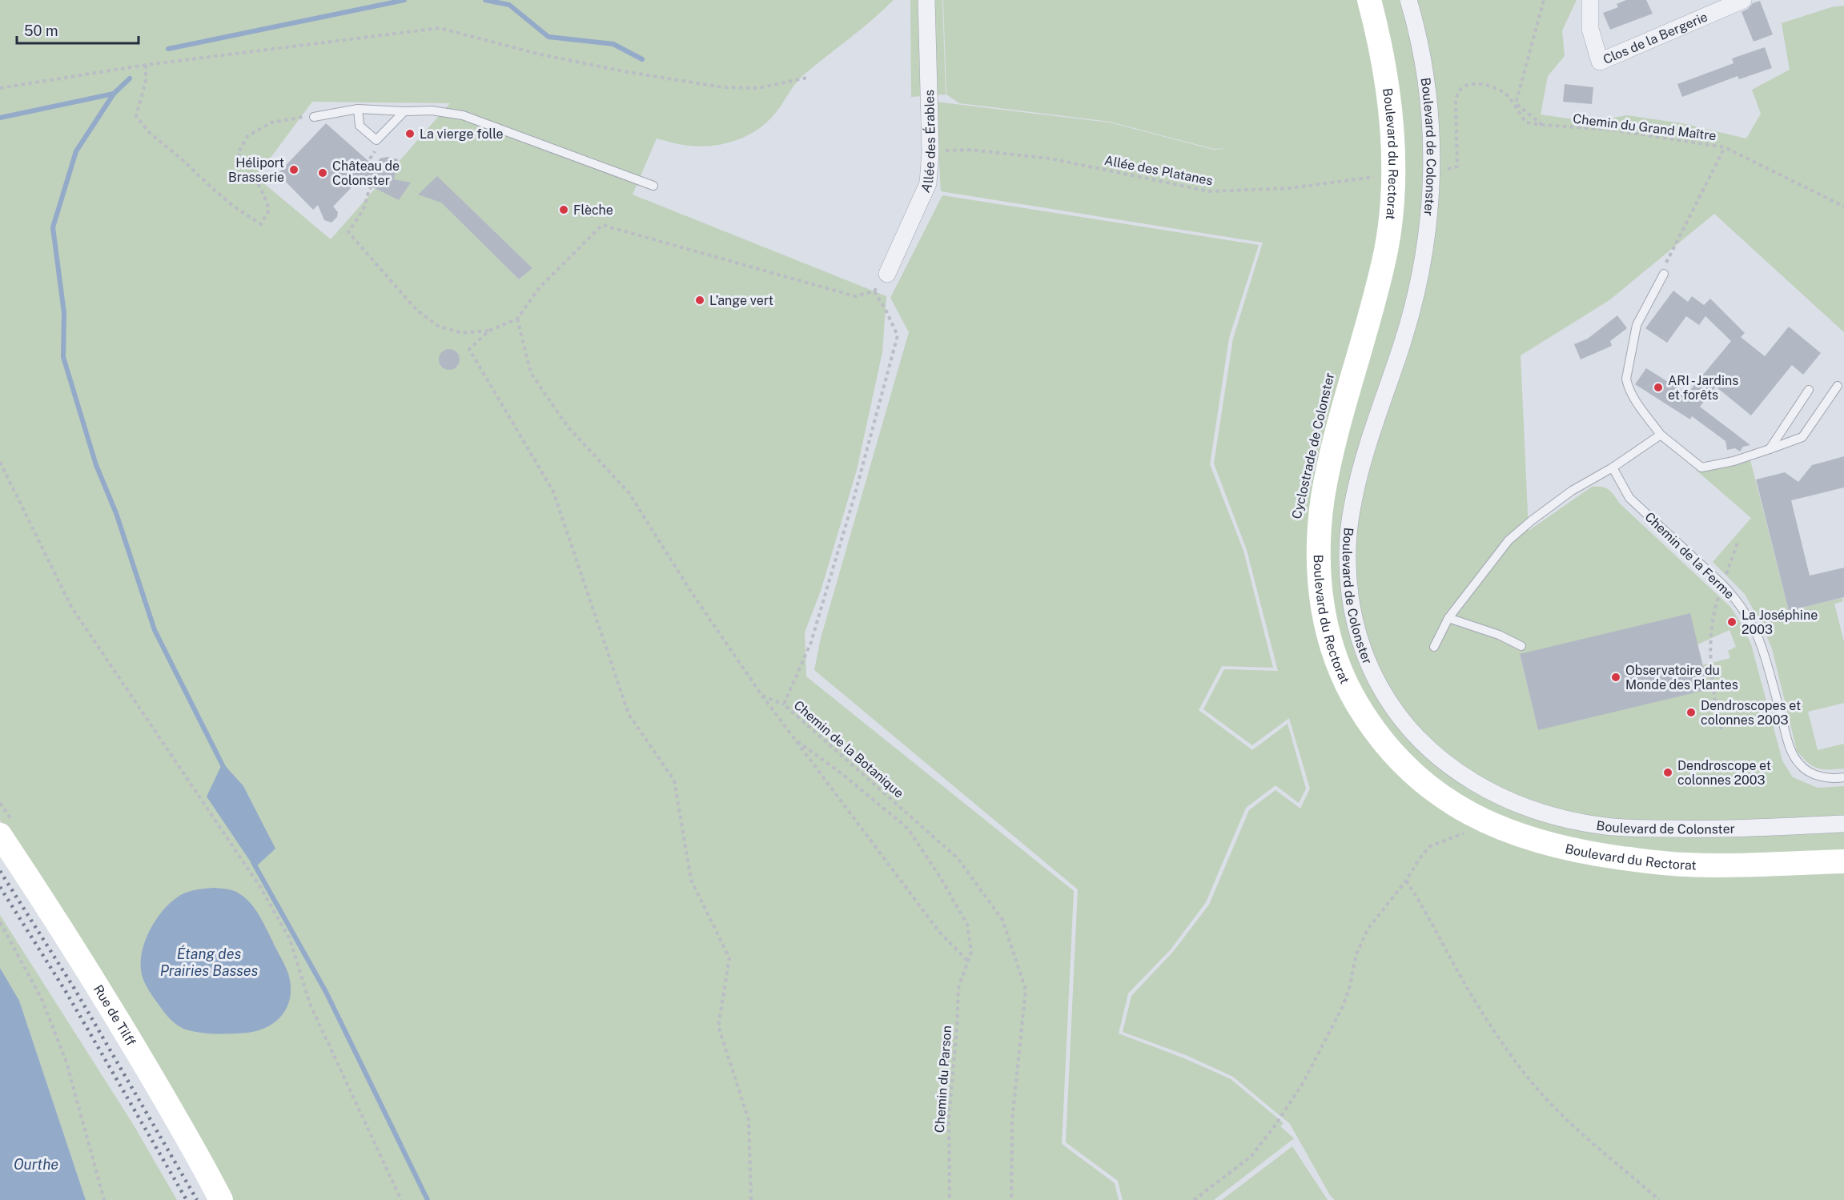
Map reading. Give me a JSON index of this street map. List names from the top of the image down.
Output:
{
  "streets": {
    "main road": ["Boulevard du Rectorat", "Rue de Tilff"],
    "street": ["Clos de la Bergerie", "Allée des Érables", "Boulevard de Colonster"],
    "lane": ["Chemin de la Ferme"],
    "path": [
      "Chemin du Grand Maître",
      "Allée des Platanes",
      "Chemin de la Botanique",
      "Chemin du Parson"
    ]
  },
  "crossings": [
    ["Allée des Érables", "Allée des Platanes"]
  ],
  "water": ["Étang des Prairies Basses", "Ourthe"],
  "places": [
    "La vierge folle",
    "Héliport Brasserie",
    "Château de Colonster",
    "Flèche",
    "L’ange vert",
    "ARI - Jardins et forêts",
    "La Joséphine 2003",
    "Observatoire du Monde des Plantes",
    "Dendroscopes et colonnes 2003",
    "Dendroscope et colonnes 2003"
  ],
  "scale_bar": "50 m"
}
